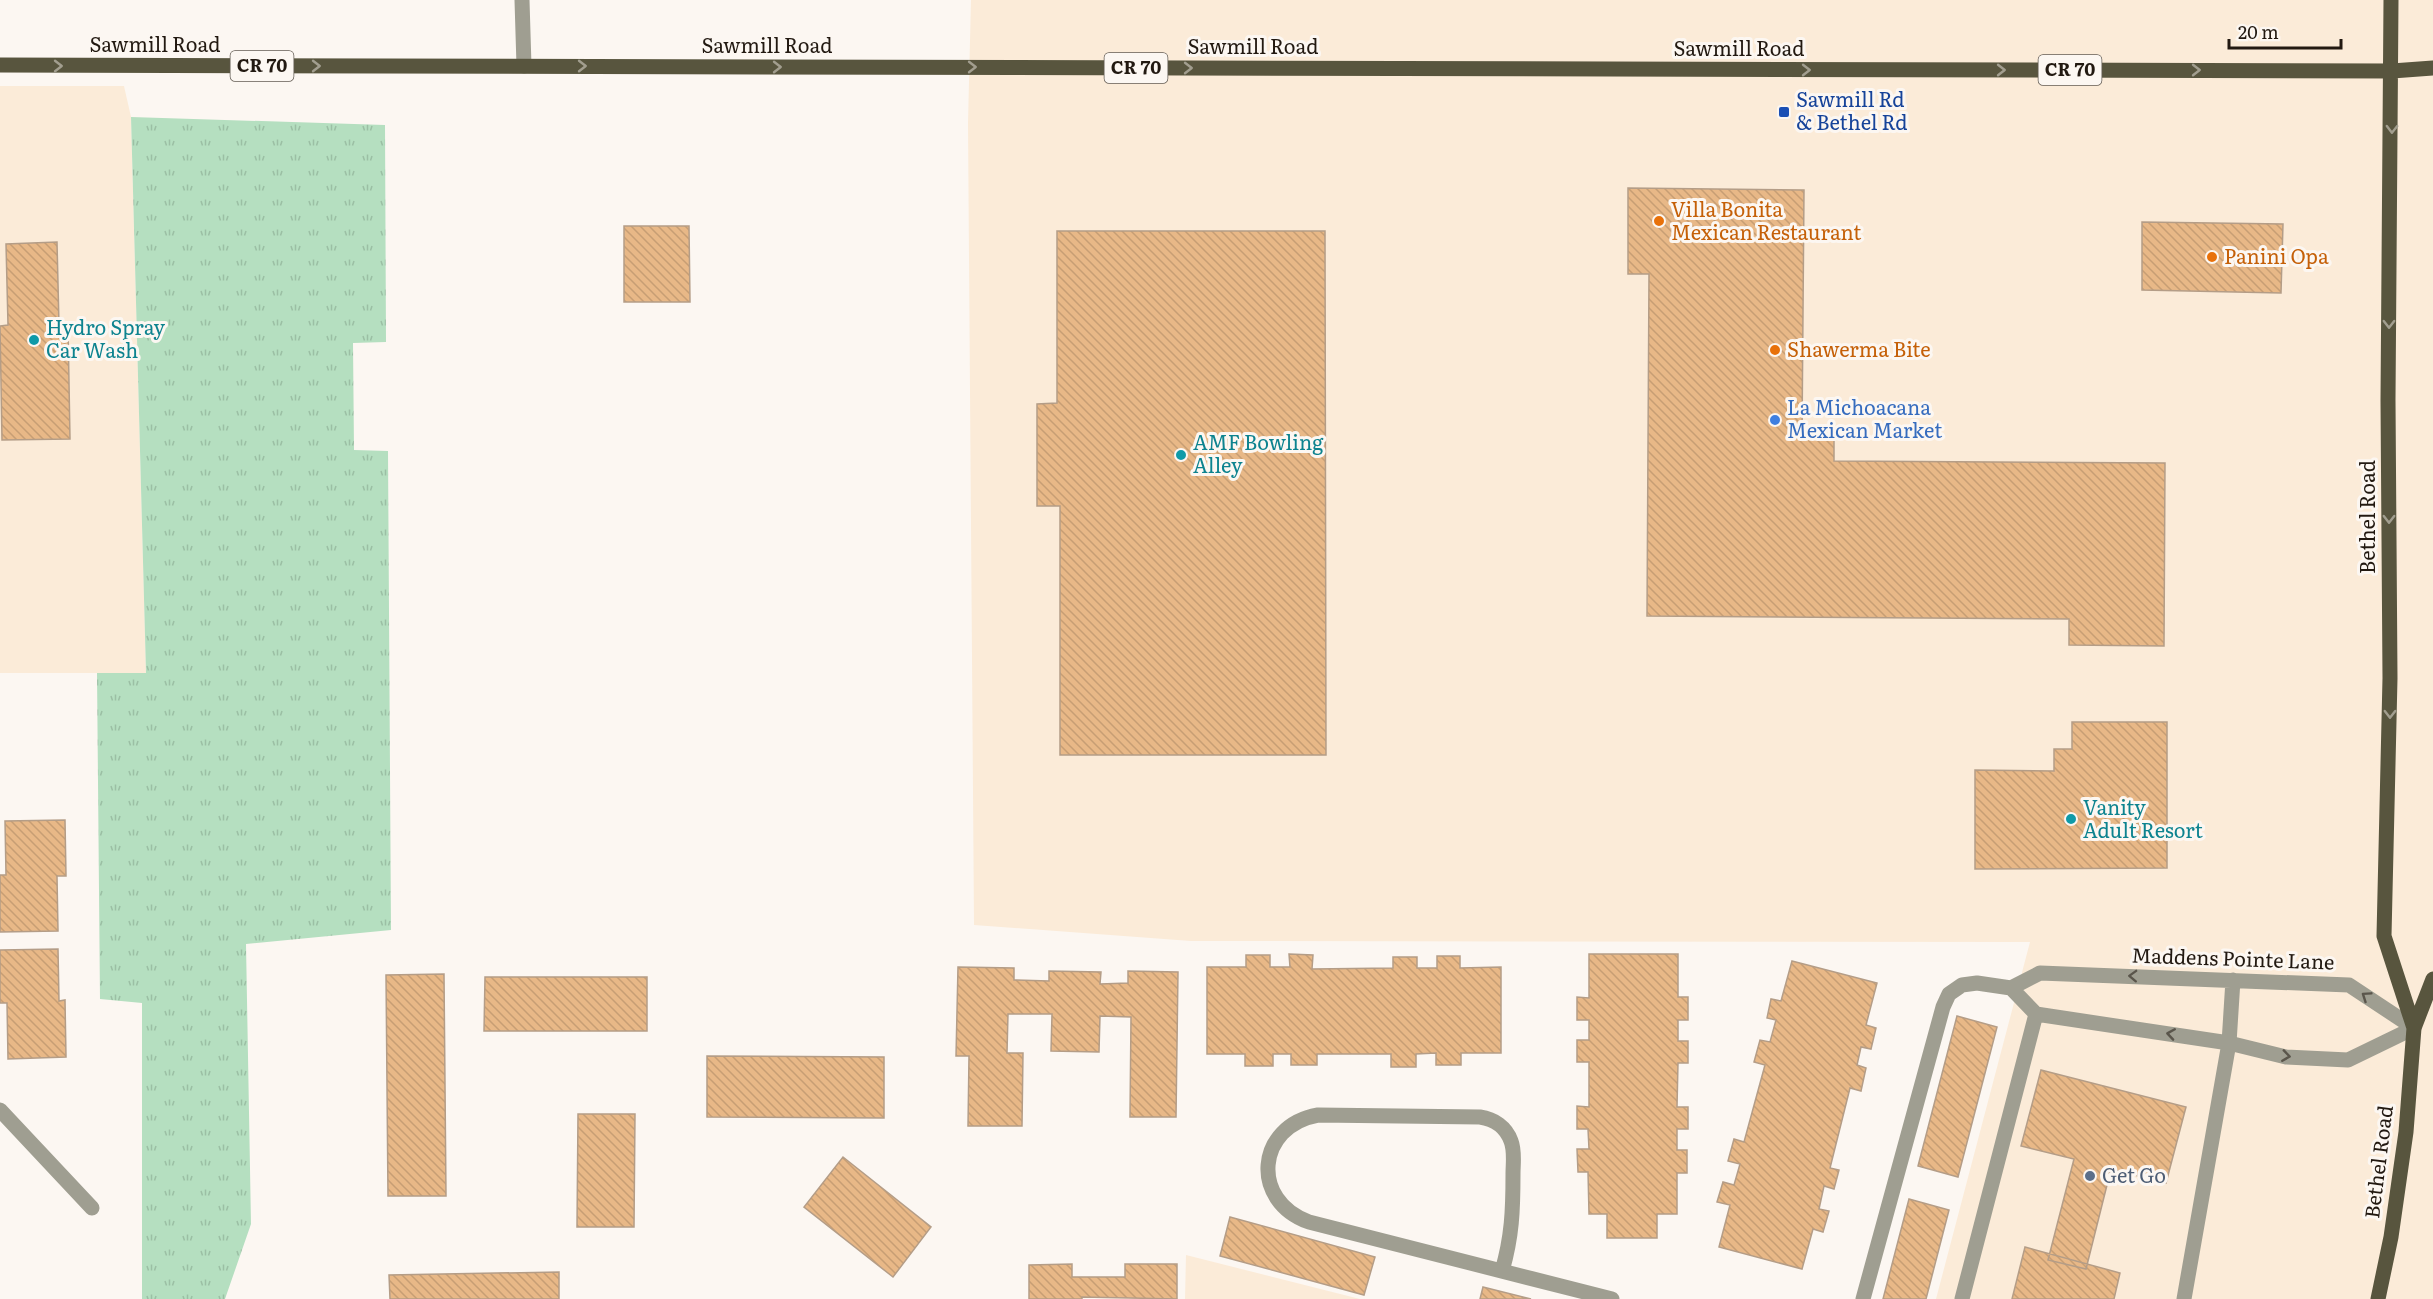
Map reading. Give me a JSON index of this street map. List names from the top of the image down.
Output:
{
  "streets": {
    "main road": ["Sawmill Road", "CR 70", "Bethel Road"],
    "street": ["Maddens Pointe Lane"]
  },
  "crossings": [
    ["Sawmill Road", "Bethel Road"],
    ["Bethel Road", "Maddens Pointe Lane"]
  ],
  "one_way": ["Sawmill Road", "Bethel Road"],
  "places": {
    "transit": ["Sawmill Rd & Bethel Rd"],
    "other": [
      "Villa Bonita Mexican Restaurant",
      "Panini Opa",
      "Hydro Spray Car Wash",
      "Shawerma Bite",
      "La Michoacana Mexican Market",
      "AMF Bowling Alley",
      "Vanity Adult Resort",
      "Get Go"
    ]
  },
  "scale_bar": "20 m"
}
